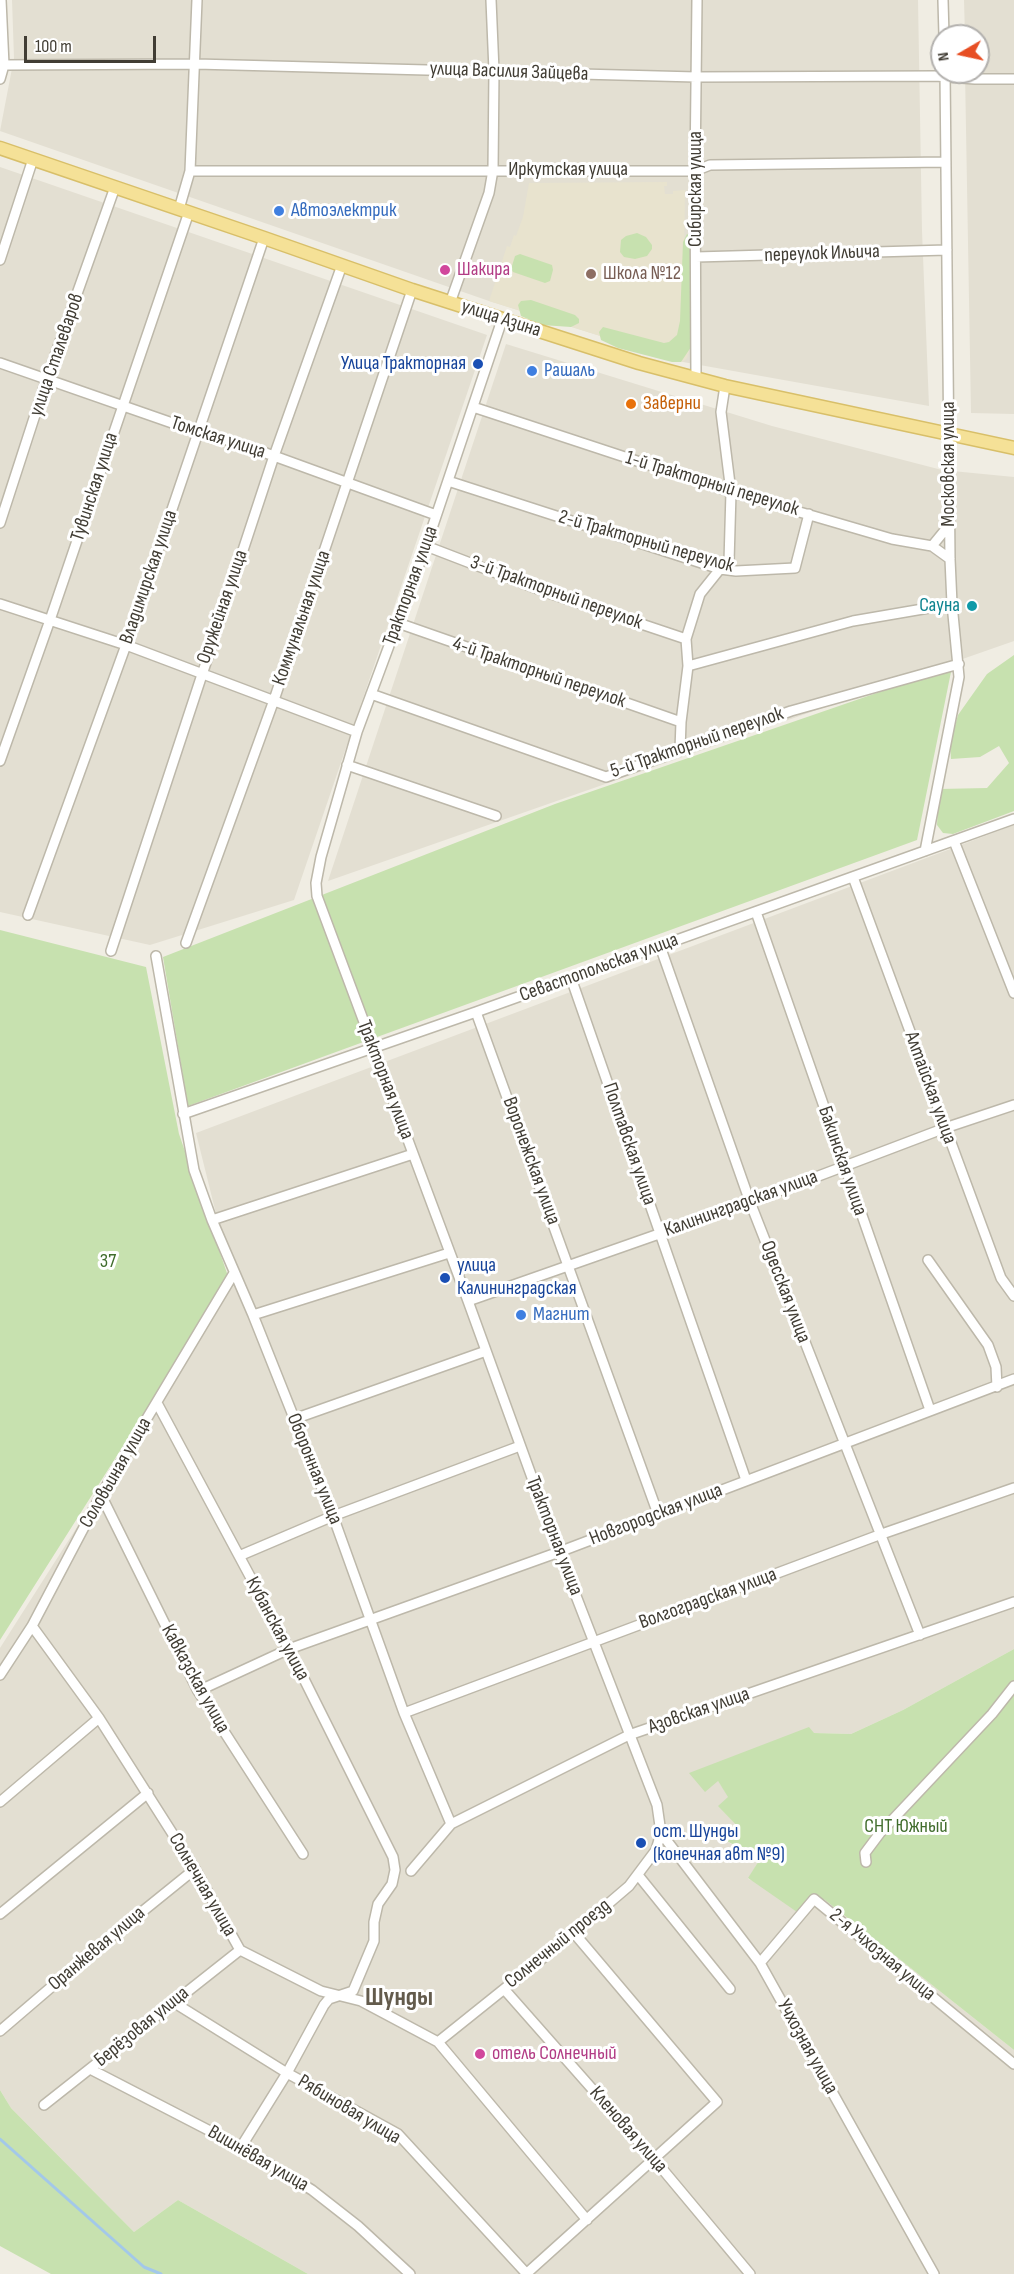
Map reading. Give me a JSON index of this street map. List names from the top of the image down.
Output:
{
  "streets": {
    "main road": ["улица Азина"],
    "street": [
      "улица Василия Зайцева",
      "Иркутская улица",
      "Сибирская улица",
      "переулок Ильича",
      "улица Сталеваров",
      "Томская улица",
      "Московская улица",
      "1-й Тракторный переулок",
      "Тувинская улица",
      "2-й Тракторный переулок",
      "Владимирская улица",
      "Тракторная улица",
      "3-й Тракторный переулок",
      "Оружейная улица",
      "Коммунальная улица",
      "4-й Тракторный переулок",
      "5-й Тракторный переулок",
      "Севастопольская улица",
      "Алтайская улица",
      "Полтавская улица",
      "Воронежская улица",
      "Бакинская улица",
      "Калининградская улица",
      "Одесская улица",
      "Оборонная улица",
      "Соловьиная улица",
      "Новгородская улица",
      "Волгоградская улица",
      "Кубанская улица",
      "Кавказская улица",
      "Азовская улица",
      "Солнечная улица",
      "Солнечный проезд",
      "Оранжевая улица",
      "2-я Учхозная улица",
      "Берёзовая улица",
      "Учхозная улица",
      "Рябиновая улица",
      "Кленовая улица",
      "Вишнёвая улица"
    ]
  },
  "crossings": [
    ["улица Василия Зайцева", "Сибирская улица"],
    ["улица Василия Зайцева", "Тувинская улица"],
    ["Иркутская улица", "Сибирская улица"],
    ["Иркутская улица", "Московская улица"],
    ["Иркутская улица", "Тувинская улица"],
    ["Сибирская улица", "переулок Ильича"],
    ["Сибирская улица", "улица Азина"],
    ["переулок Ильича", "Московская улица"],
    ["улица Азина", "улица Сталеваров"],
    ["улица Азина", "Московская улица"],
    ["улица Азина", "Тувинская улица"],
    ["улица Азина", "Владимирская улица"],
    ["улица Азина", "Тракторная улица"],
    ["улица Азина", "Оружейная улица"],
    ["улица Азина", "Коммунальная улица"],
    ["улица Сталеваров", "Томская улица"],
    ["Томская улица", "Тувинская улица"],
    ["Томская улица", "Владимирская улица"],
    ["Томская улица", "Тракторная улица"],
    ["Томская улица", "Оружейная улица"],
    ["Томская улица", "Коммунальная улица"],
    ["Московская улица", "1-й Тракторный переулок"],
    ["Московская улица", "5-й Тракторный переулок"],
    ["Московская улица", "Севастопольская улица"],
    ["1-й Тракторный переулок", "2-й Тракторный переулок"],
    ["1-й Тракторный переулок", "Тракторная улица"],
    ["2-й Тракторный переулок", "Тракторная улица"],
    ["Тракторная улица", "3-й Тракторный переулок"],
    ["Тракторная улица", "4-й Тракторный переулок"],
    ["Тракторная улица", "5-й Тракторный переулок"],
    ["Тракторная улица", "Севастопольская улица"],
    ["Тракторная улица", "Калининградская улица"],
    ["Тракторная улица", "Новгородская улица"],
    ["Тракторная улица", "Волгоградская улица"],
    ["Тракторная улица", "Азовская улица"],
    ["Тракторная улица", "Солнечный проезд"],
    ["Тракторная улица", "Учхозная улица"],
    ["Севастопольская улица", "Алтайская улица"],
    ["Севастопольская улица", "Полтавская улица"],
    ["Севастопольская улица", "Воронежская улица"],
    ["Севастопольская улица", "Бакинская улица"],
    ["Севастопольская улица", "Одесская улица"],
    ["Севастопольская улица", "Оборонная улица"],
    ["Алтайская улица", "Калининградская улица"],
    ["Полтавская улица", "Калининградская улица"],
    ["Полтавская улица", "Новгородская улица"],
    ["Воронежская улица", "Калининградская улица"],
    ["Воронежская улица", "Новгородская улица"],
    ["Бакинская улица", "Калининградская улица"],
    ["Бакинская улица", "Новгородская улица"],
    ["Калининградская улица", "Одесская улица"],
    ["Одесская улица", "Новгородская улица"],
    ["Одесская улица", "Волгоградская улица"],
    ["Одесская улица", "Азовская улица"],
    ["Оборонная улица", "Соловьиная улица"],
    ["Оборонная улица", "Новгородская улица"],
    ["Оборонная улица", "Волгоградская улица"],
    ["Оборонная улица", "Азовская улица"],
    ["Соловьиная улица", "Кубанская улица"],
    ["Соловьиная улица", "Кавказская улица"],
    ["Соловьиная улица", "Солнечная улица"],
    ["Новгородская улица", "Кубанская улица"],
    ["Новгородская улица", "Кавказская улица"],
    ["Кубанская улица", "Солнечная улица"],
    ["Солнечная улица", "Солнечный проезд"],
    ["Солнечная улица", "Оранжевая улица"],
    ["Солнечная улица", "Берёзовая улица"],
    ["Солнечный проезд", "Учхозная улица"],
    ["Солнечный проезд", "Кленовая улица"],
    ["2-я Учхозная улица", "Учхозная улица"],
    ["Берёзовая улица", "Рябиновая улица"],
    ["Берёзовая улица", "Вишнёвая улица"]
  ],
  "districts": ["Шунды"],
  "parks": ["37", "СНТ Южный"],
  "places": [
    "Автоэлектрик",
    "Шакира",
    "Школа №12",
    "Улица Тракторная",
    "Рашаль",
    "Заверни",
    "Сауна",
    "улица Калининградская",
    "Магнит",
    "ост. Шунды (конечная авт №9)",
    "отель Солнечный"
  ],
  "scale_bar": "100 m",
  "north": "left"
}
